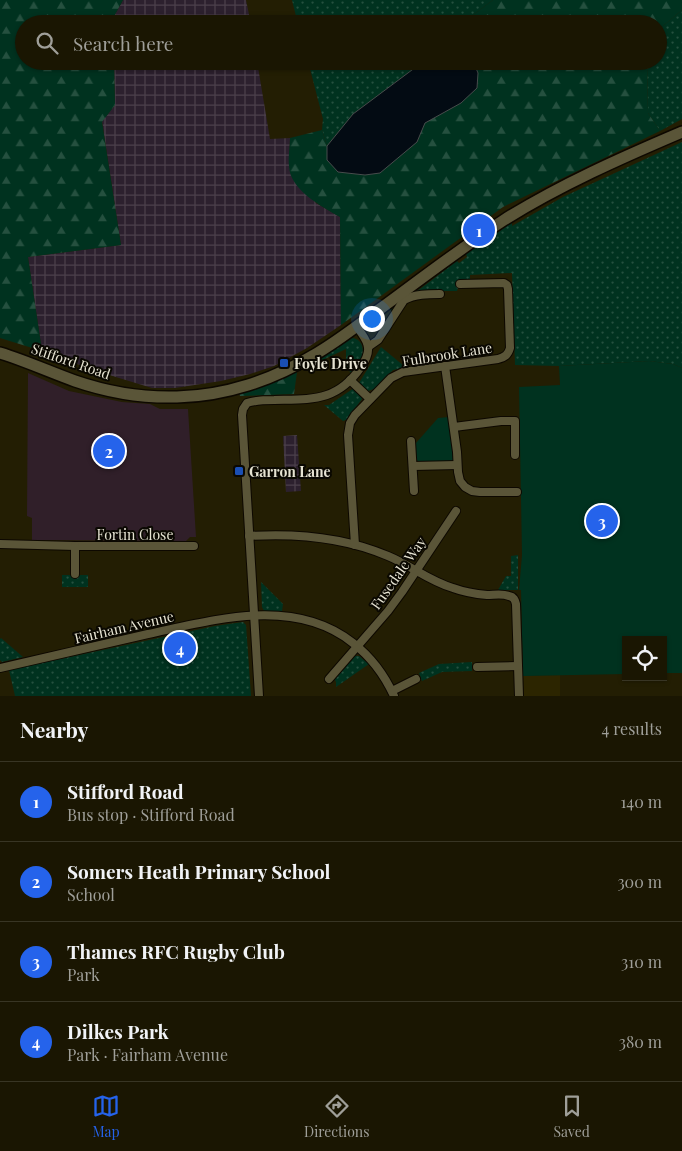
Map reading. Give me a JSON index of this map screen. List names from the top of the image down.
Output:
{
  "streets": {
    "main road": ["Stifford Road"],
    "street": [
      "Fulbrook Lane",
      "Fortin Close",
      "Fusedale Way",
      "Fairham Avenue"
    ]
  },
  "crossings": [
    ["Fusedale Way", "Fairham Avenue"]
  ],
  "places": {
    "transit": ["Foyle Drive", "Garron Lane"]
  },
  "page": {
    "search": "Search here",
    "pins": [
      "1",
      "2",
      "3",
      "4"
    ],
    "heading": ["Nearby", "4 results"],
    "list": [
      {
        "mark": "1",
        "name": "Stifford Road",
        "note": "Bus stop · Stifford Road",
        "value": "140 m"
      },
      {
        "mark": "2",
        "name": "Somers Heath Primary School",
        "note": "School",
        "value": "300 m"
      },
      {
        "mark": "3",
        "name": "Thames RFC Rugby Club",
        "note": "Park",
        "value": "310 m"
      },
      {
        "mark": "4",
        "name": "Dilkes Park",
        "note": "Park · Fairham Avenue",
        "value": "380 m"
      }
    ],
    "nav": ["Map", "Directions", "Saved"]
  }
}
